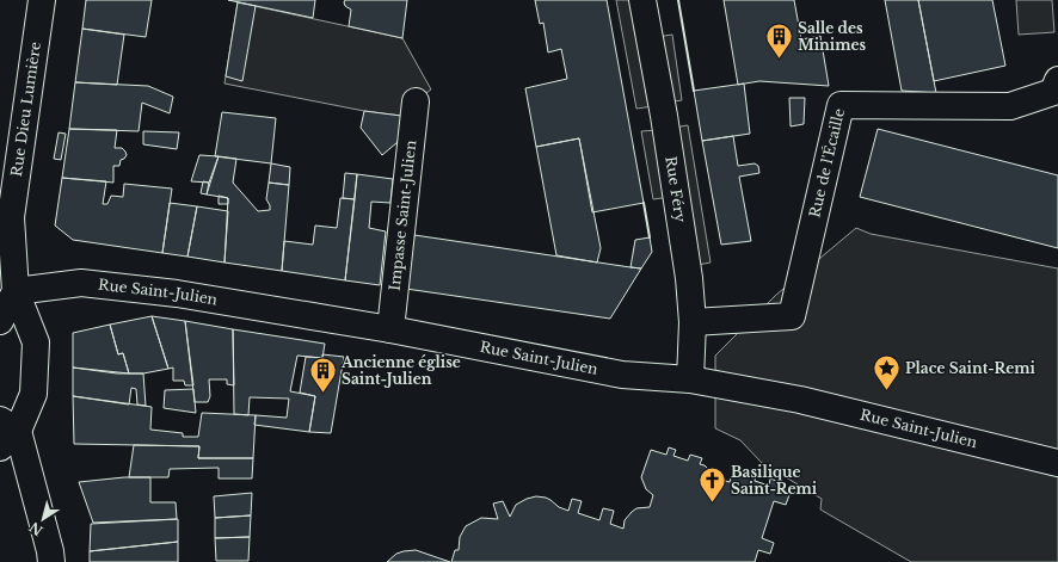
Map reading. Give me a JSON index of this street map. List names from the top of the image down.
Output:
{
  "streets": {
    "street": [
      "Rue Dieu Lumière",
      "Rue de l'Écaille",
      "Rue Féry",
      "Impasse Saint-Julien",
      "Rue Saint-Julien"
    ]
  },
  "crossings": [
    ["Rue Dieu Lumière", "Rue Saint-Julien"],
    ["Rue de l'Écaille", "Rue Féry"],
    ["Rue Féry", "Rue Saint-Julien"],
    ["Impasse Saint-Julien", "Rue Saint-Julien"]
  ],
  "places": {
    "building": ["Salle des Minimes", "Ancienne église Saint-Julien"],
    "place": ["Place Saint-Remi"],
    "church": ["Basilique Saint-Remi"]
  },
  "north": "bottom left"
}
